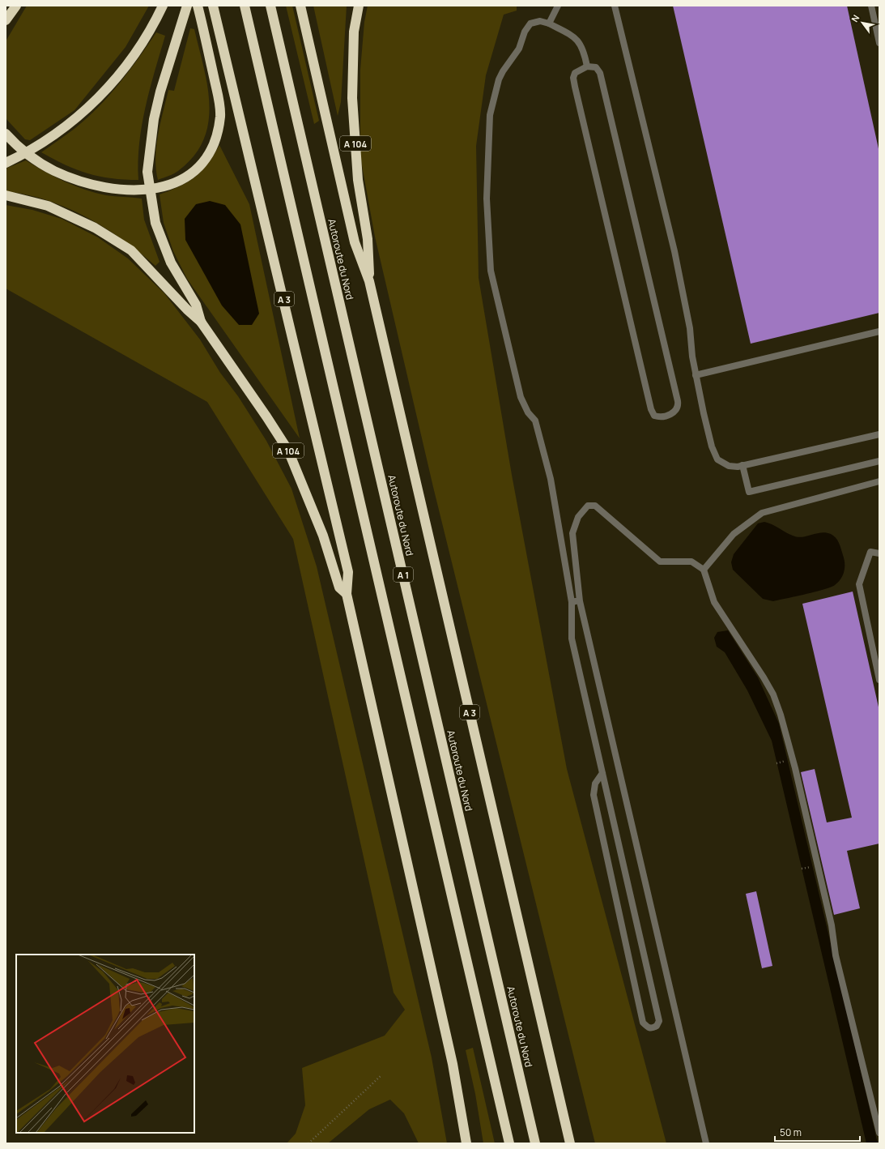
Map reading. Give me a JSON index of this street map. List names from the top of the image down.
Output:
{
  "streets": {
    "highway": [
      "A 104",
      "Autoroute du Nord",
      "A 3",
      "A 1"
    ]
  },
  "crossings": [
    ["A 104", "A 3"]
  ],
  "scale_bar": "50 m",
  "north": "top left"
}
